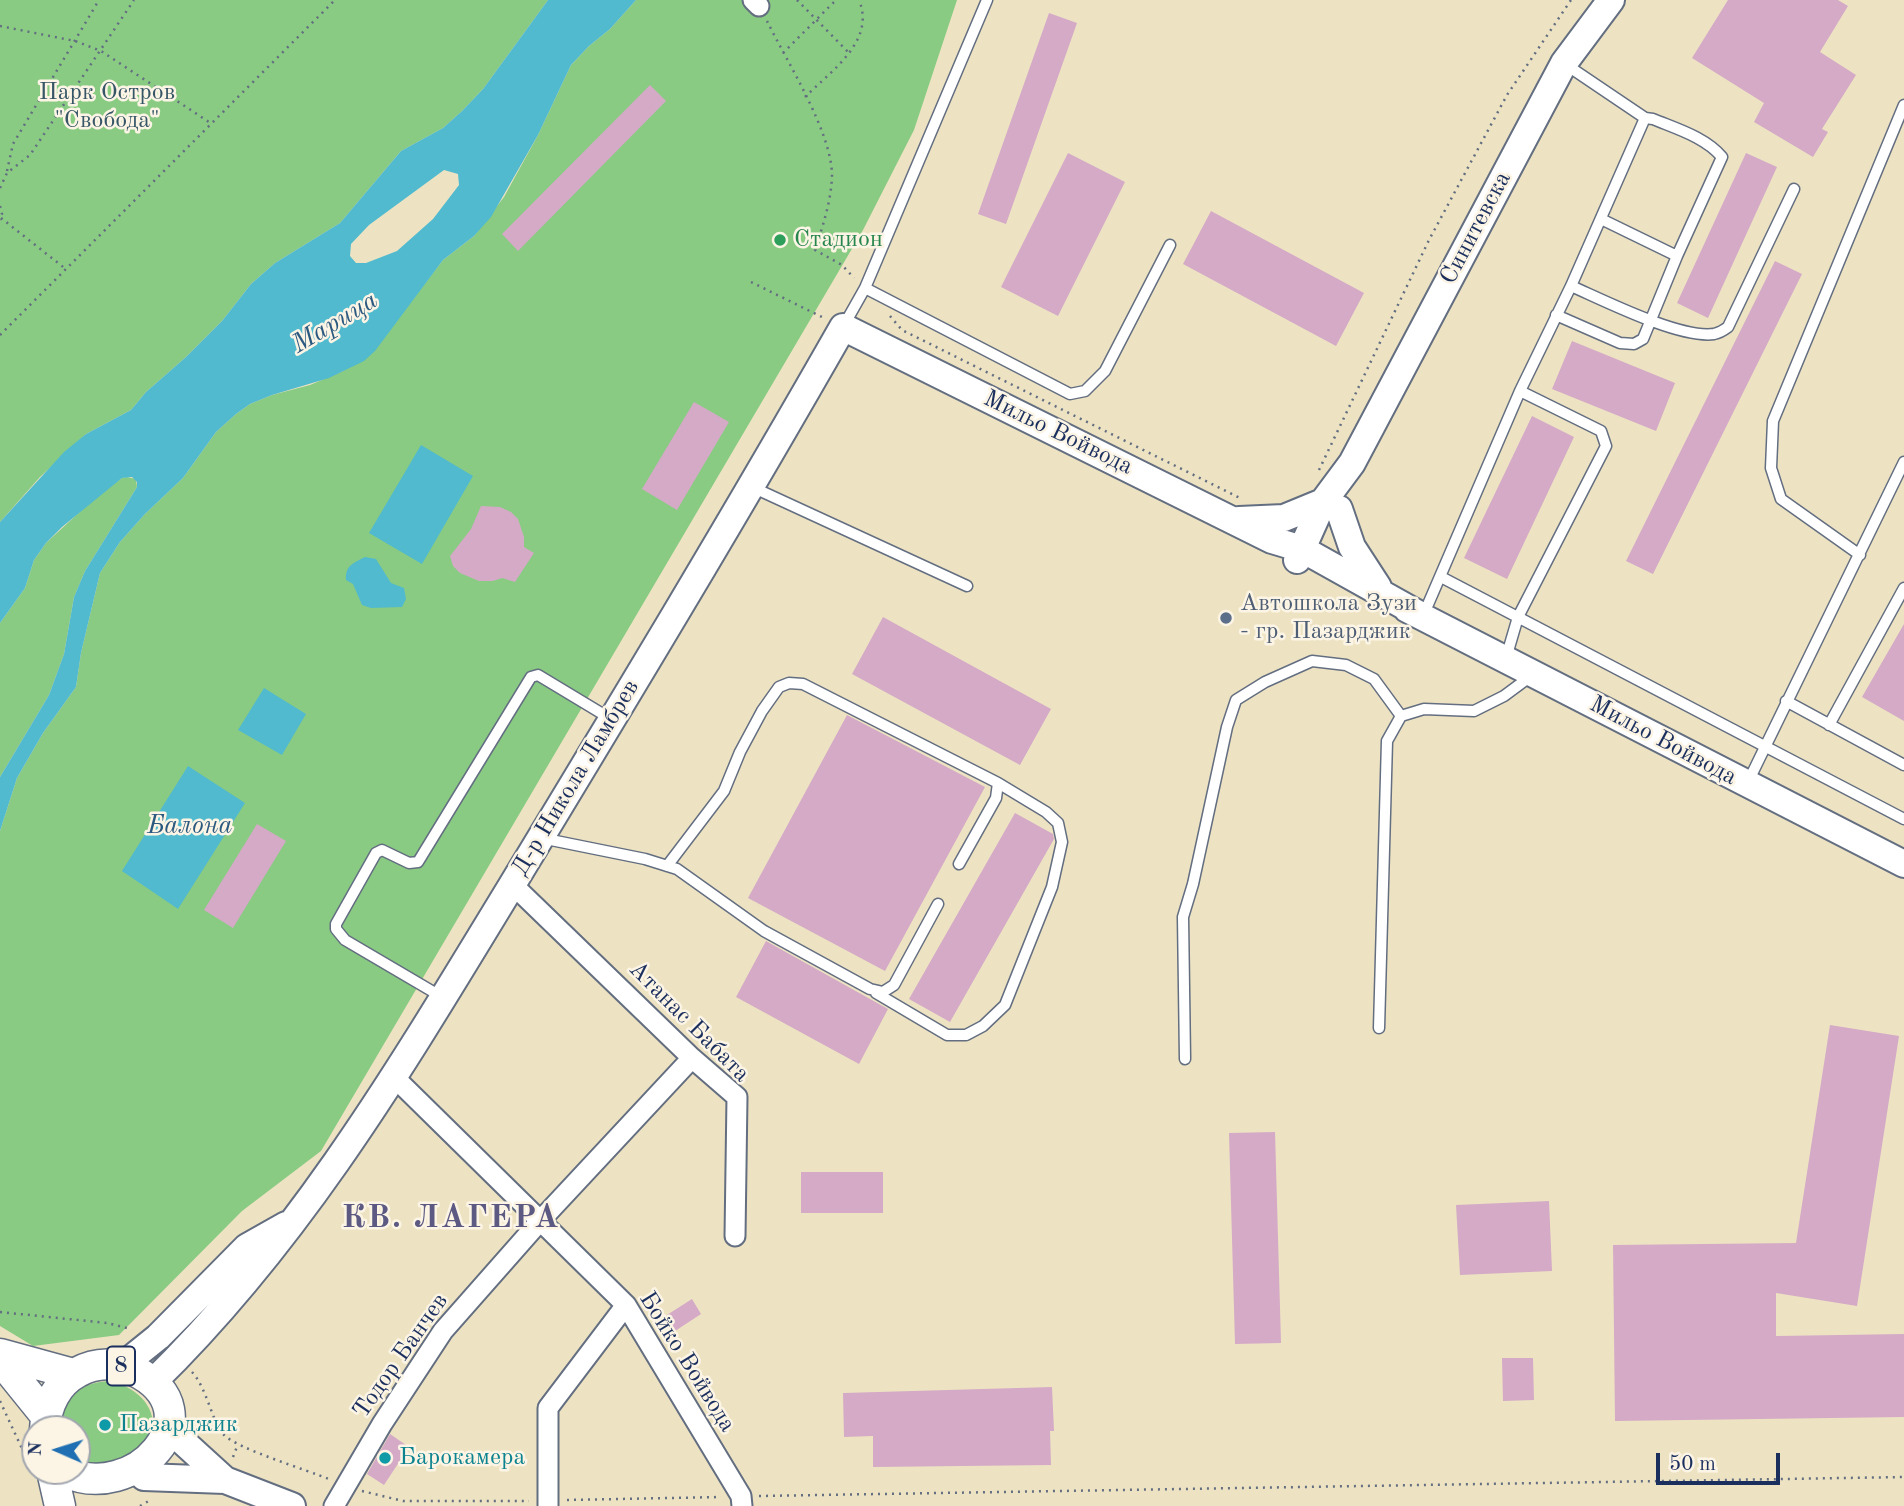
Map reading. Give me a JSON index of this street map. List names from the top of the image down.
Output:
{
  "streets": {
    "main road": ["8"],
    "street": [
      "Синитевска",
      "Мильо Войвода",
      "Д-р Никола Ламбрев",
      "Атанас Бабата",
      "Тодор Банчев",
      "Бойко Войвода"
    ]
  },
  "crossings": [
    ["Синитевска", "Мильо Войвода"],
    ["Мильо Войвода", "Д-р Никола Ламбрев"],
    ["Д-р Никола Ламбрев", "Атанас Бабата"],
    ["Д-р Никола Ламбрев", "Бойко Войвода"],
    ["Д-р Никола Ламбрев", "8"],
    ["Атанас Бабата", "Тодор Банчев"],
    ["Тодор Банчев", "Бойко Войвода"]
  ],
  "districts": ["КВ. ЛАГЕРА"],
  "water": ["Марица", "Балона"],
  "parks": ["Парк Остров \"Свобода\""],
  "places": [
    "Стадион",
    "Автошкола Зузи - гр. Пазарджик",
    "Пазарджик",
    "Барокамера"
  ],
  "scale_bar": "50 m",
  "north": "left"
}
